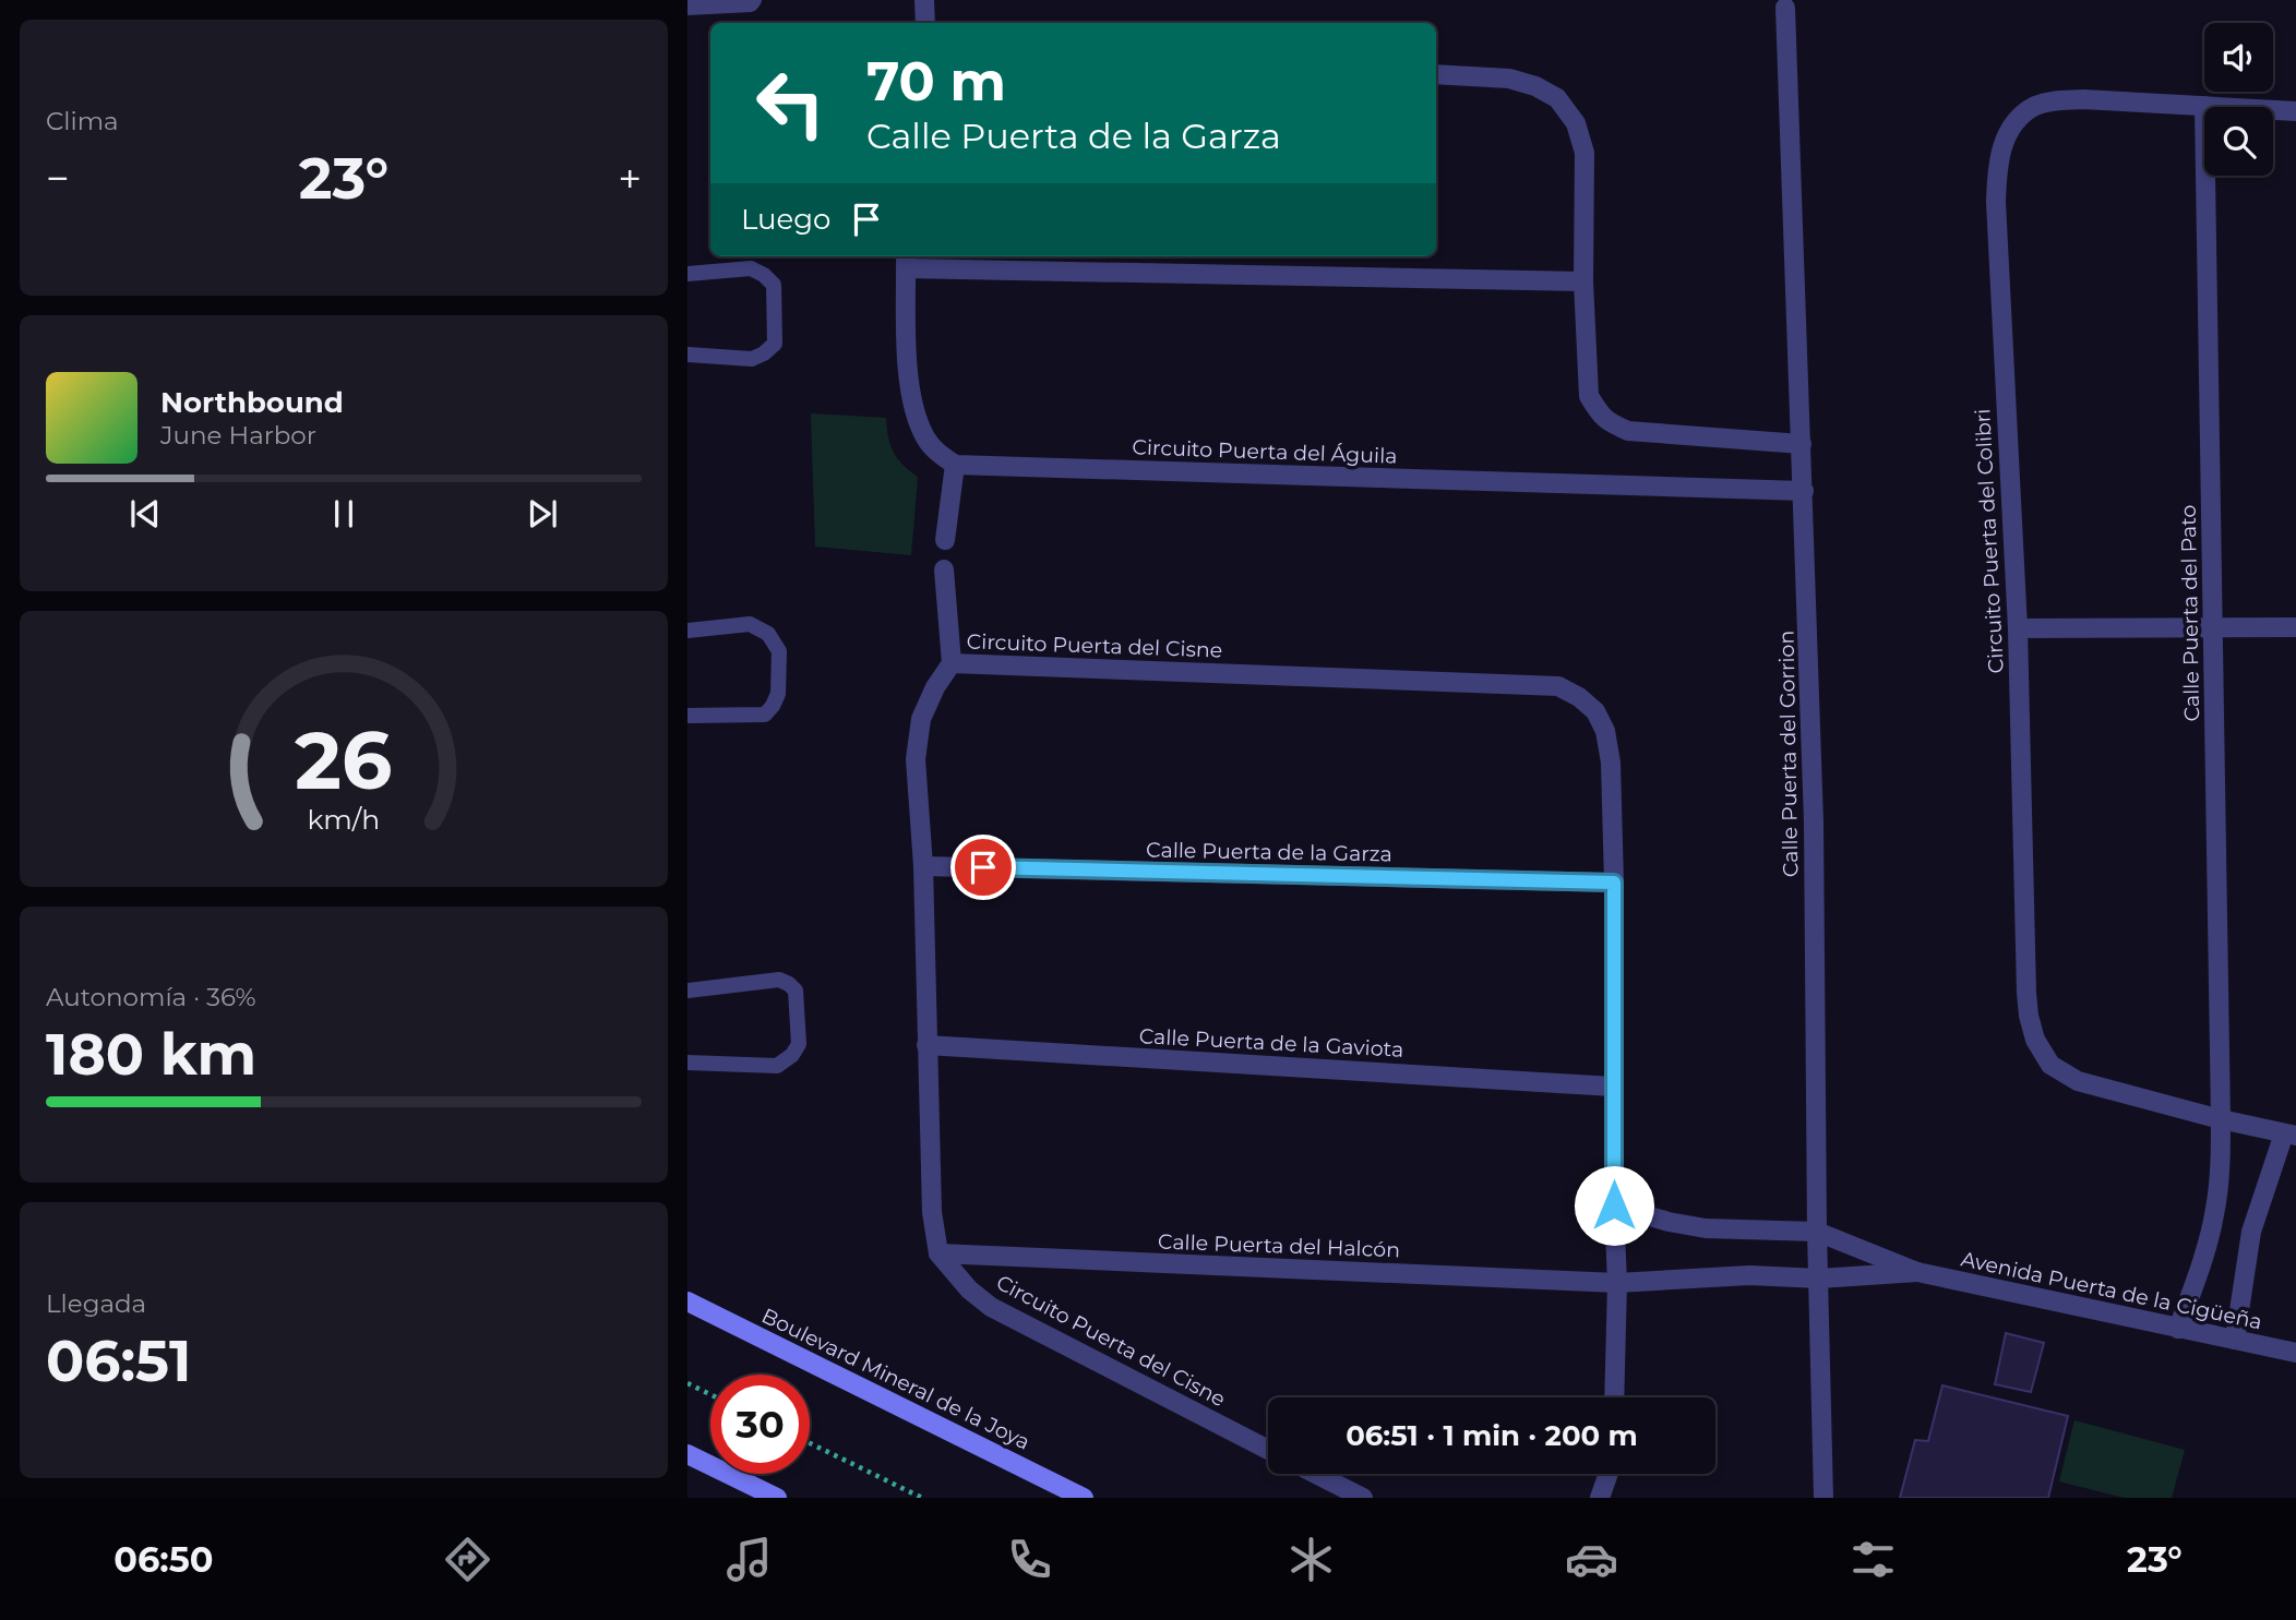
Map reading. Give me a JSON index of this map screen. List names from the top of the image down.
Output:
{
  "streets": {
    "street": [
      "Circuito Puerta del Águila",
      "Circuito Puerta del Colibri",
      "Calle Puerta del Pato",
      "Circuito Puerta del Cisne",
      "Calle Puerta del Gorrion",
      "Calle Puerta de la Garza",
      "Calle Puerta de la Gaviota",
      "Calle Puerta del Halcón",
      "Avenida Puerta de la Cigüeña",
      "Boulevard Mineral de la Joya"
    ]
  },
  "crossings": [
    ["Circuito Puerta del Águila", "Calle Puerta del Gorrion"],
    ["Circuito Puerta del Colibri", "Calle Puerta del Pato"],
    ["Circuito Puerta del Colibri", "Avenida Puerta de la Cigüeña"],
    ["Circuito Puerta del Cisne", "Calle Puerta de la Garza"],
    ["Circuito Puerta del Cisne", "Calle Puerta de la Gaviota"],
    ["Circuito Puerta del Cisne", "Calle Puerta del Halcón"],
    ["Calle Puerta del Gorrion", "Avenida Puerta de la Cigüeña"]
  ],
  "page": {
    "tile": [
      "Clima",
      ["Autonomía · 36%", "180 km"],
      ["Llegada", "06:51"]
    ],
    "turn": ["70 m", "Calle Puerta de la Garza"],
    "heat": ["−", "23°", "+"],
    "then": "Luego",
    "song": ["Northbound", "June Harbor"],
    "limit": "30",
    "trip": "06:51 · 1 min · 200 m",
    "tabs": ["06:50", "23°"],
    "gauge": ["26", "km/h"]
  }
}
